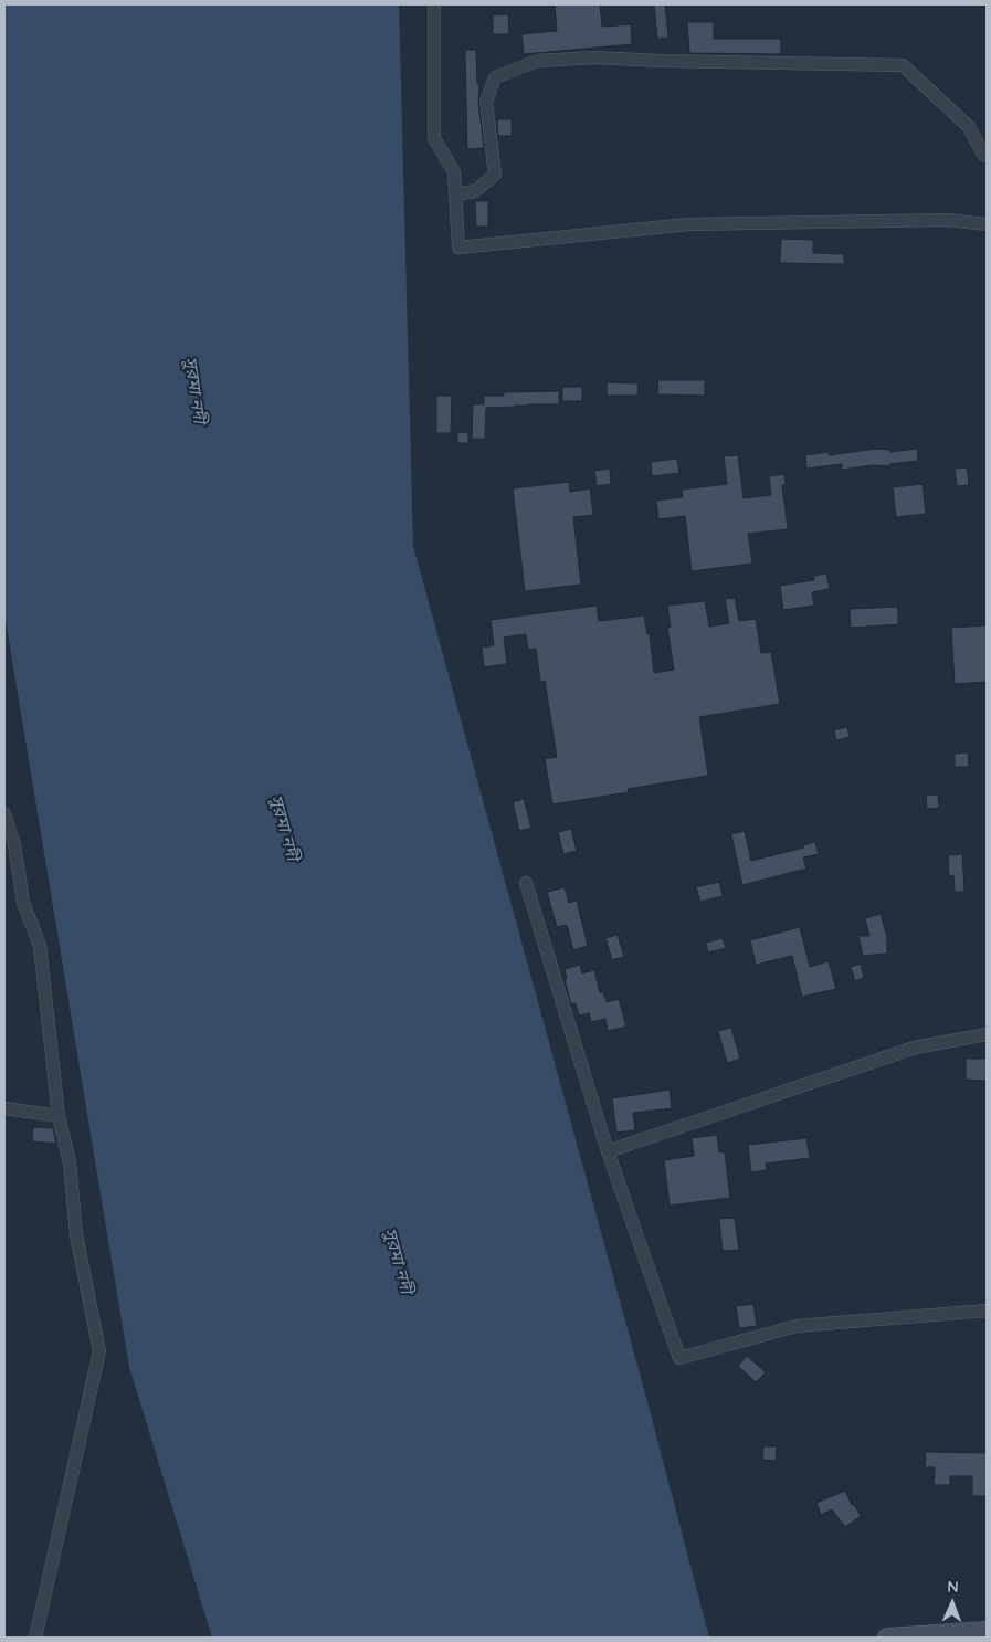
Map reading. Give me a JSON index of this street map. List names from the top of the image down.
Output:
{
  "water": ["সুরমা নদী"],
  "north": "top"
}
